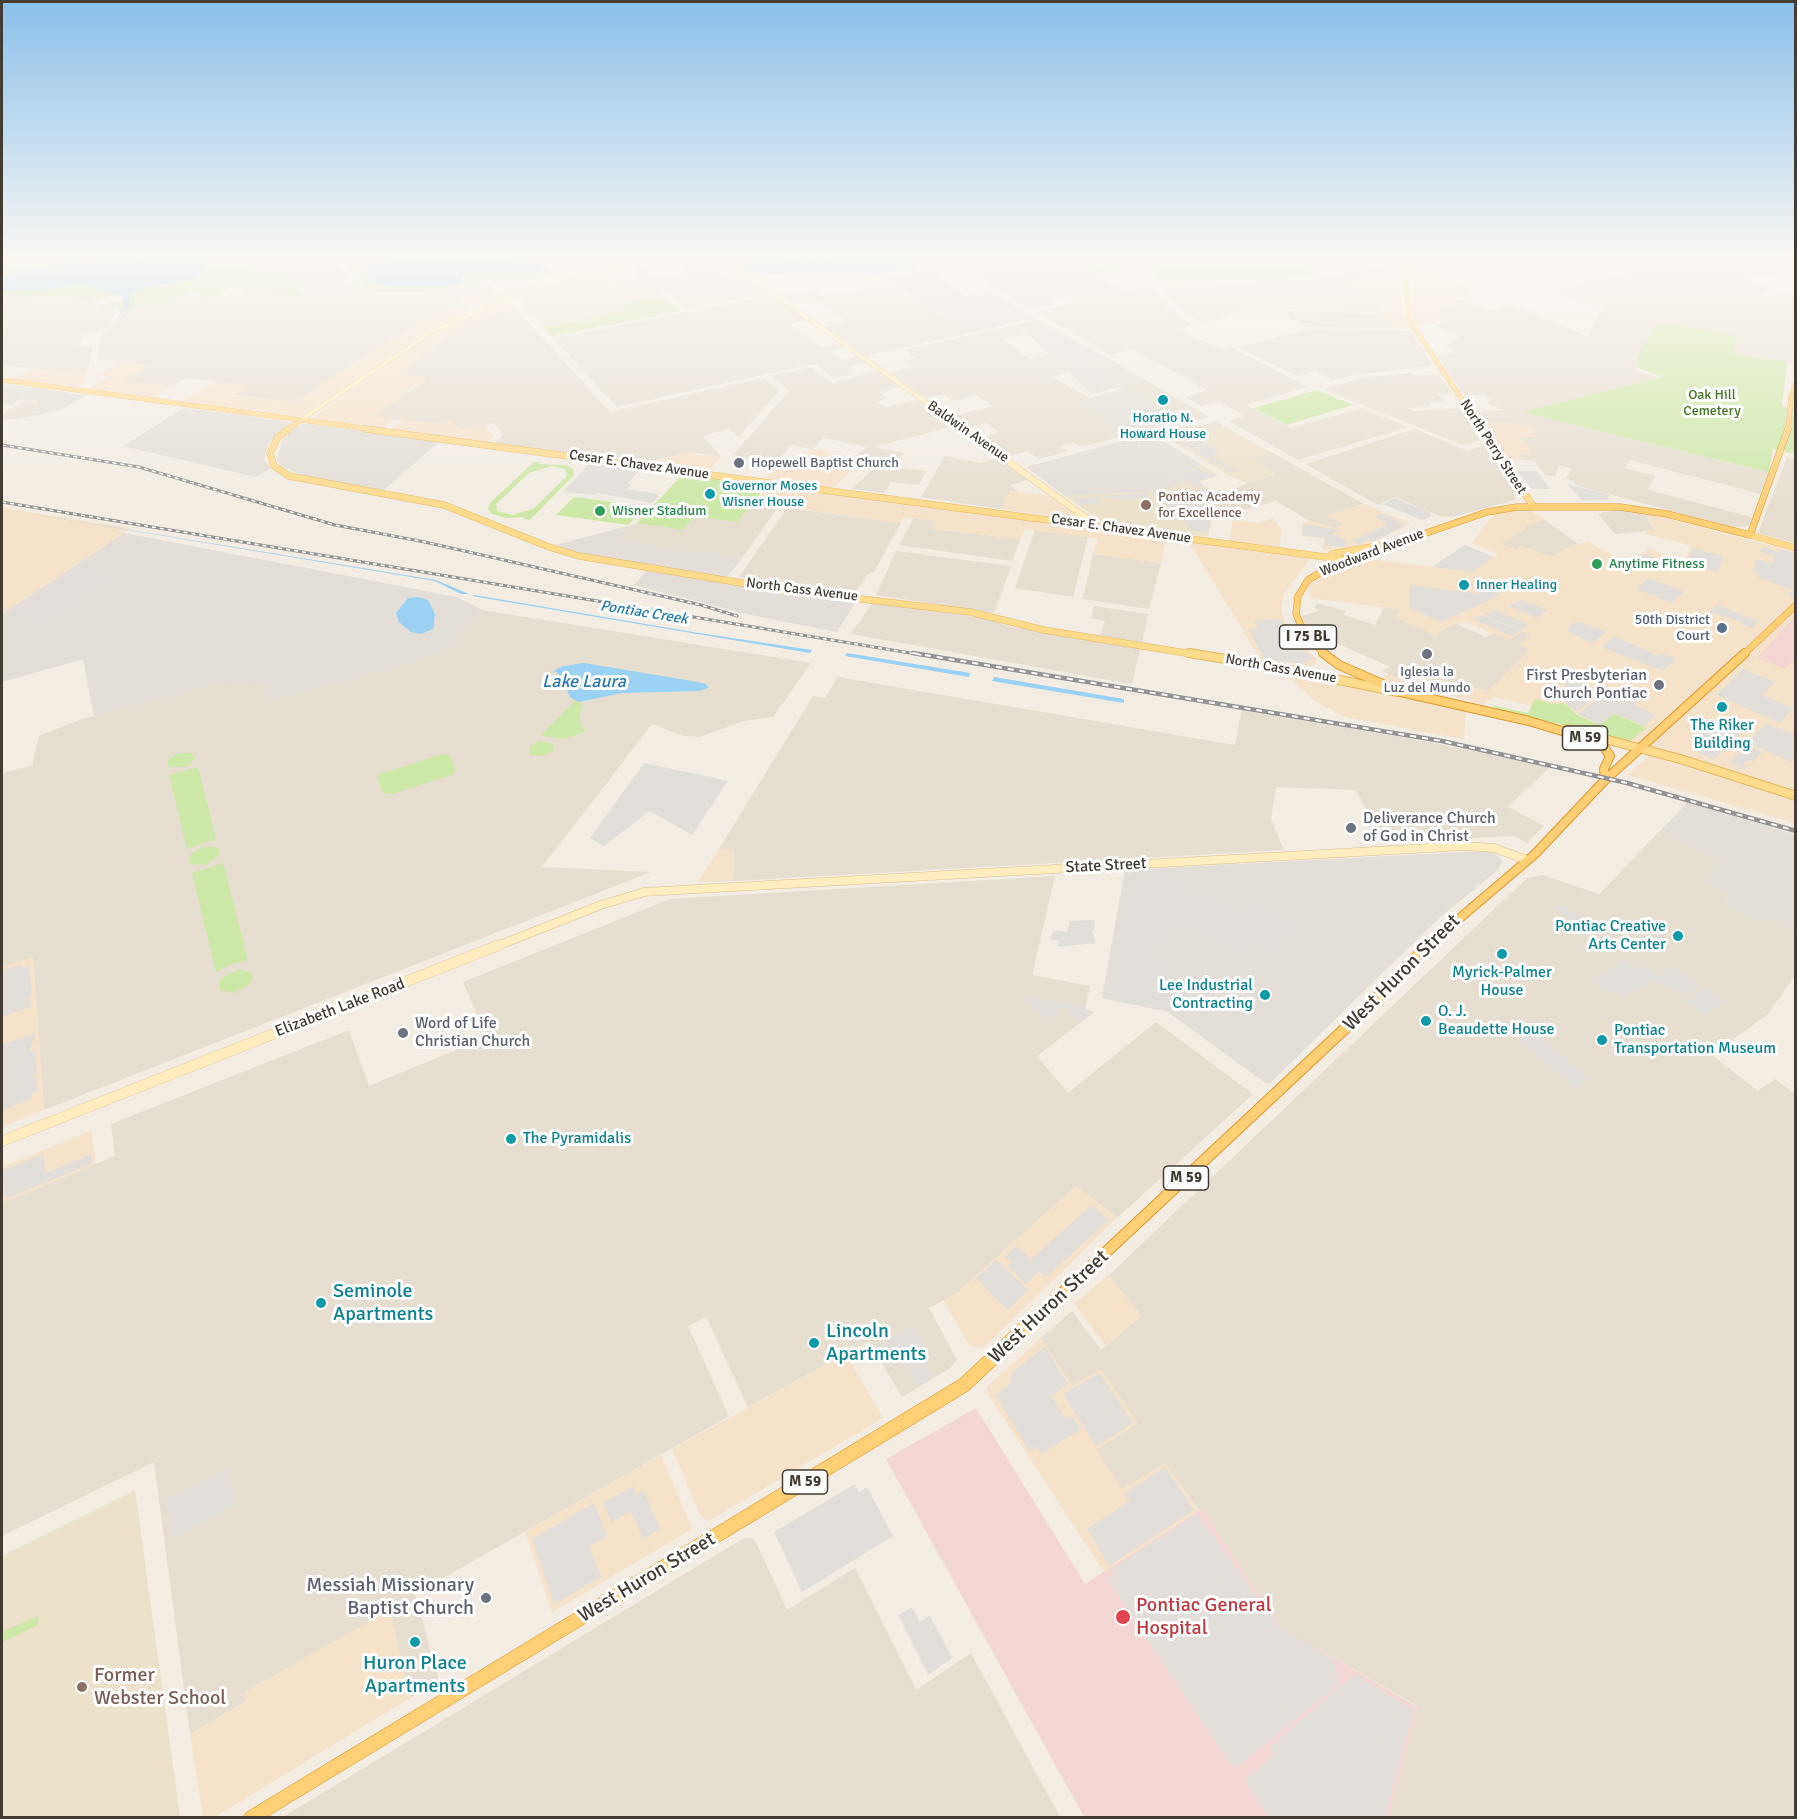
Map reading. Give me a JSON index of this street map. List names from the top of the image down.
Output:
{
  "streets": {
    "highway": [
      "Woodward Avenue",
      "I 75 BL",
      "M 59",
      "West Huron Street"
    ],
    "main road": [
      "Baldwin Avenue",
      "North Perry Street",
      "Cesar E. Chavez Avenue",
      "North Cass Avenue",
      "State Street",
      "Elizabeth Lake Road"
    ]
  },
  "crossings": [
    ["Baldwin Avenue", "Cesar E. Chavez Avenue"],
    ["North Perry Street", "Woodward Avenue"],
    ["Cesar E. Chavez Avenue", "Woodward Avenue"],
    ["Cesar E. Chavez Avenue", "North Cass Avenue"],
    ["Woodward Avenue", "North Cass Avenue"],
    ["Woodward Avenue", "M 59"],
    ["Woodward Avenue", "West Huron Street"],
    ["M 59", "West Huron Street"],
    ["State Street", "West Huron Street"],
    ["State Street", "Elizabeth Lake Road"]
  ],
  "water": ["Pontiac Creek", "Lake Laura"],
  "parks": ["Oak Hill Cemetery"],
  "places": [
    "Horatio N. Howard House",
    "Hopewell Baptist Church",
    "Governor Moses Wisner House",
    "Pontiac Academy for Excellence",
    "Wisner Stadium",
    "Anytime Fitness",
    "Inner Healing",
    "50th District Court",
    "Iglesia la Luz del Mundo",
    "First Presbyterian Church Pontiac",
    "The Riker Building",
    "Deliverance Church of God in Christ",
    "Pontiac Creative Arts Center",
    "Myrick-Palmer House",
    "Lee Industrial Contracting",
    "O. J. Beaudette House",
    "Word of Life Christian Church",
    "Pontiac Transportation Museum",
    "The Pyramidalis",
    "Seminole Apartments",
    "Lincoln Apartments",
    "Messiah Missionary Baptist Church",
    "Pontiac General Hospital",
    "Huron Place Apartments",
    "Former Webster School"
  ]
}
